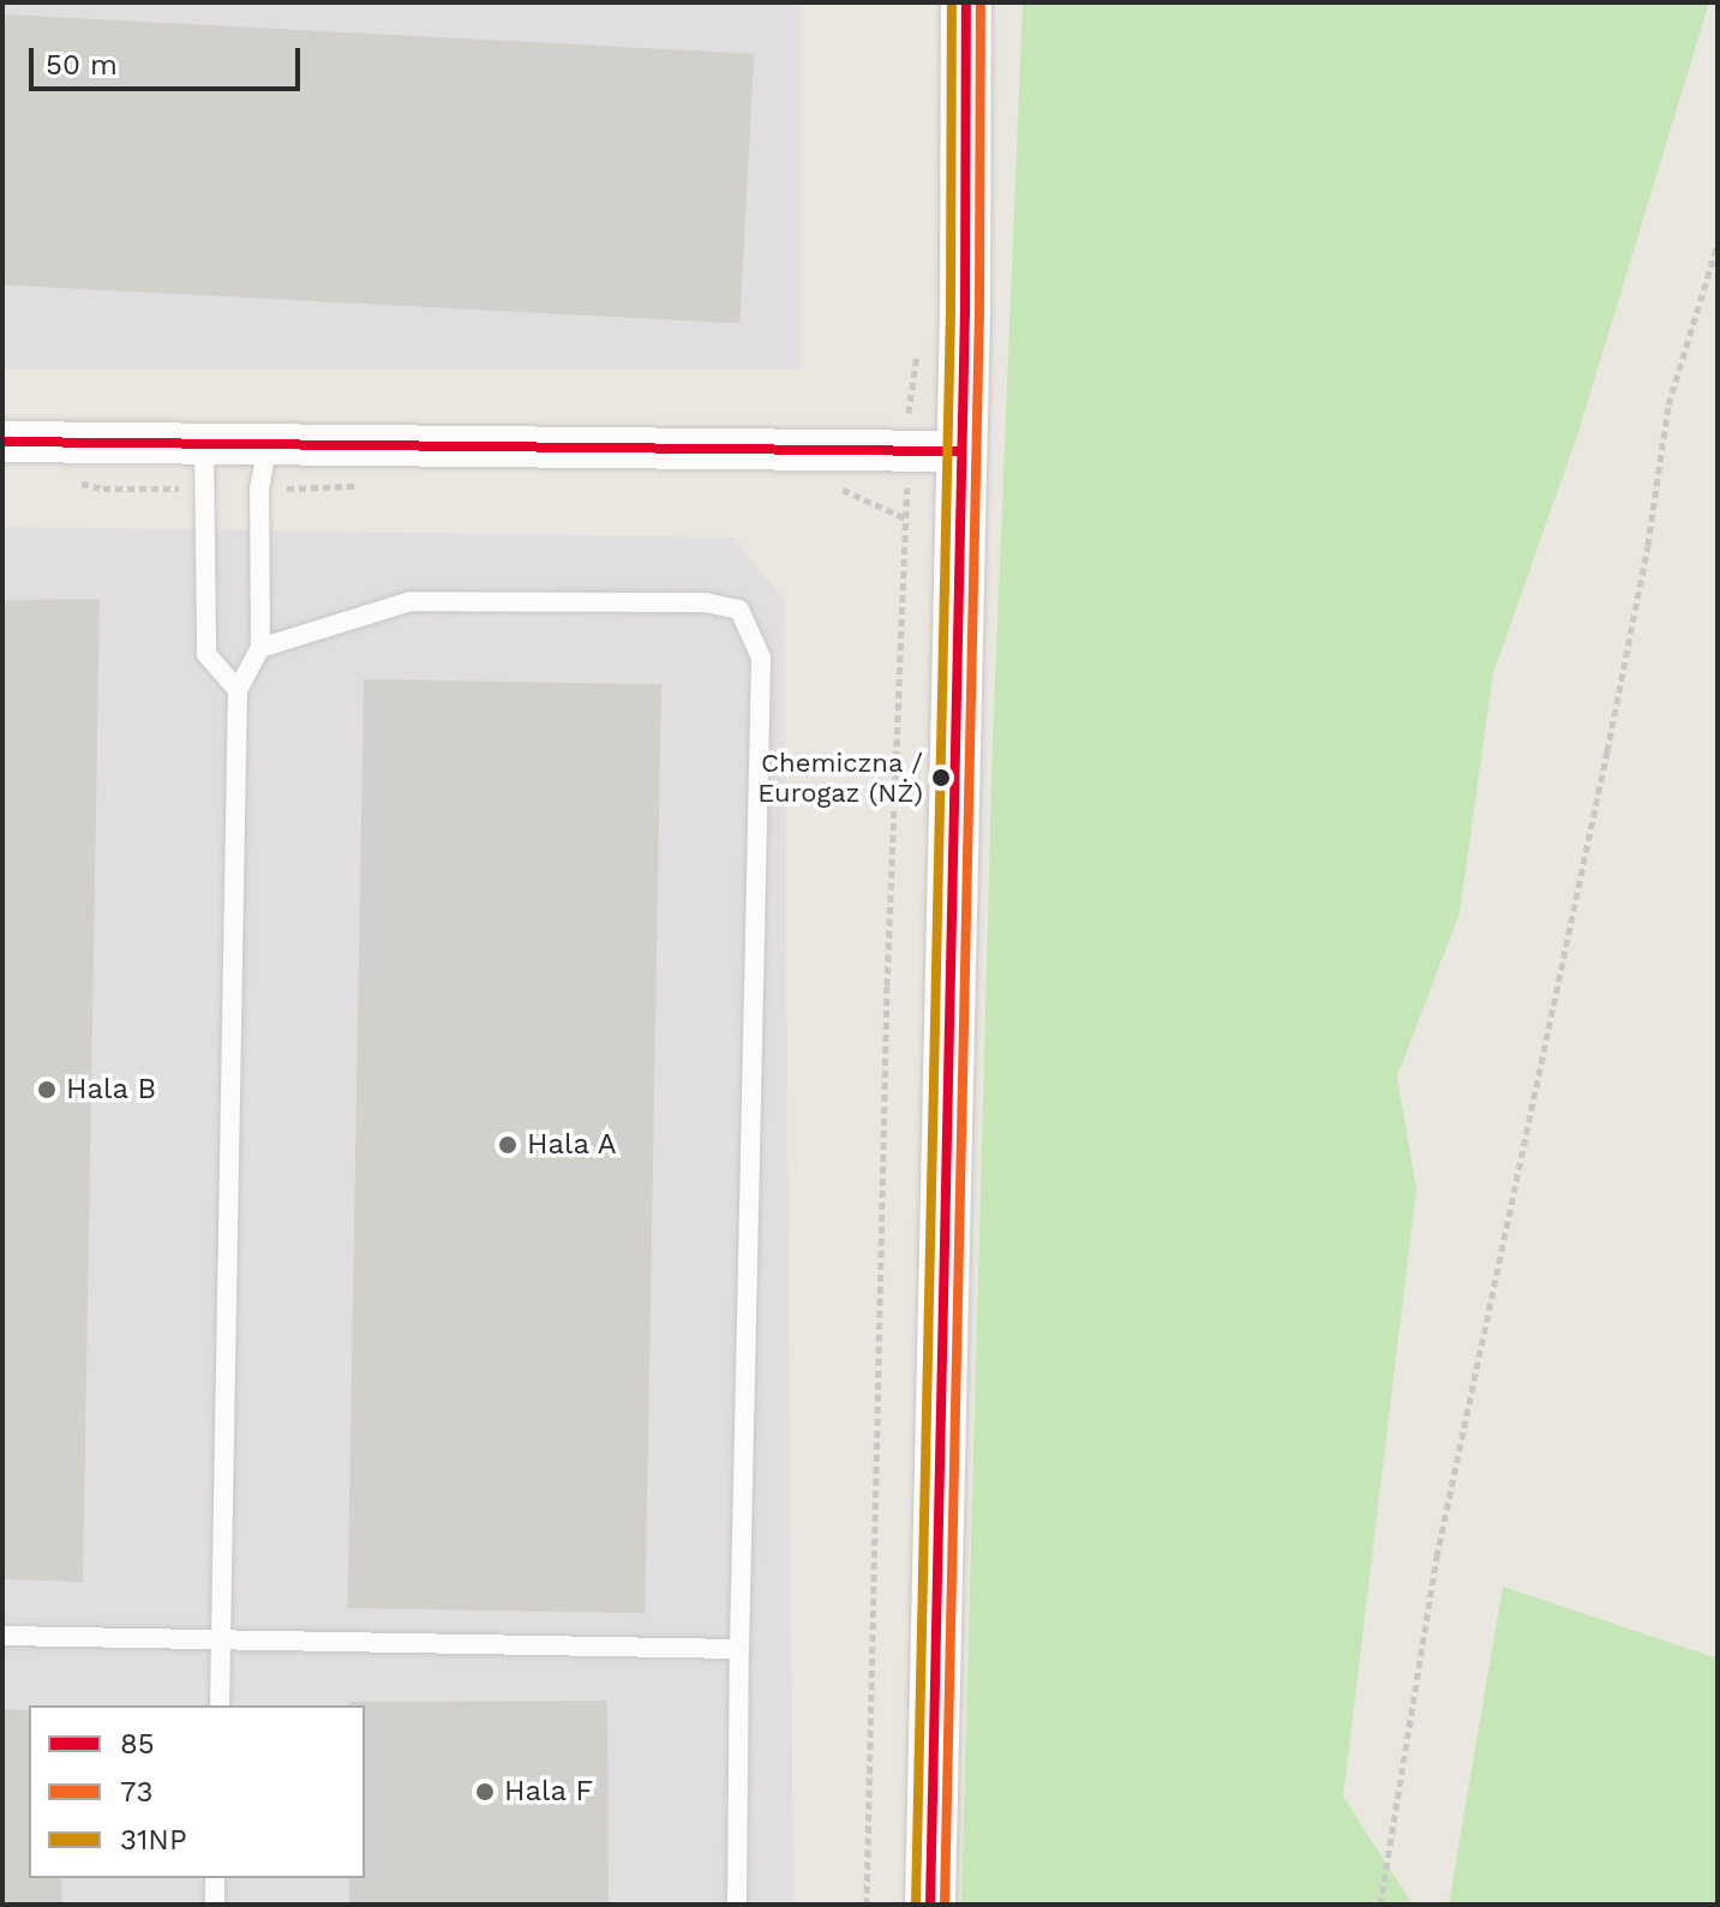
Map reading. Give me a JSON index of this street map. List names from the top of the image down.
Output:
{
  "places": [
    "Chemiczna / Eurogaz (NŻ)",
    "Hala B",
    "Hala A",
    "Hala F"
  ],
  "lines": ["transit line 85", "transit line 73", "transit line 31NP"],
  "legend": ["85", "73", "31NP"],
  "scale_bar": "50 m"
}
